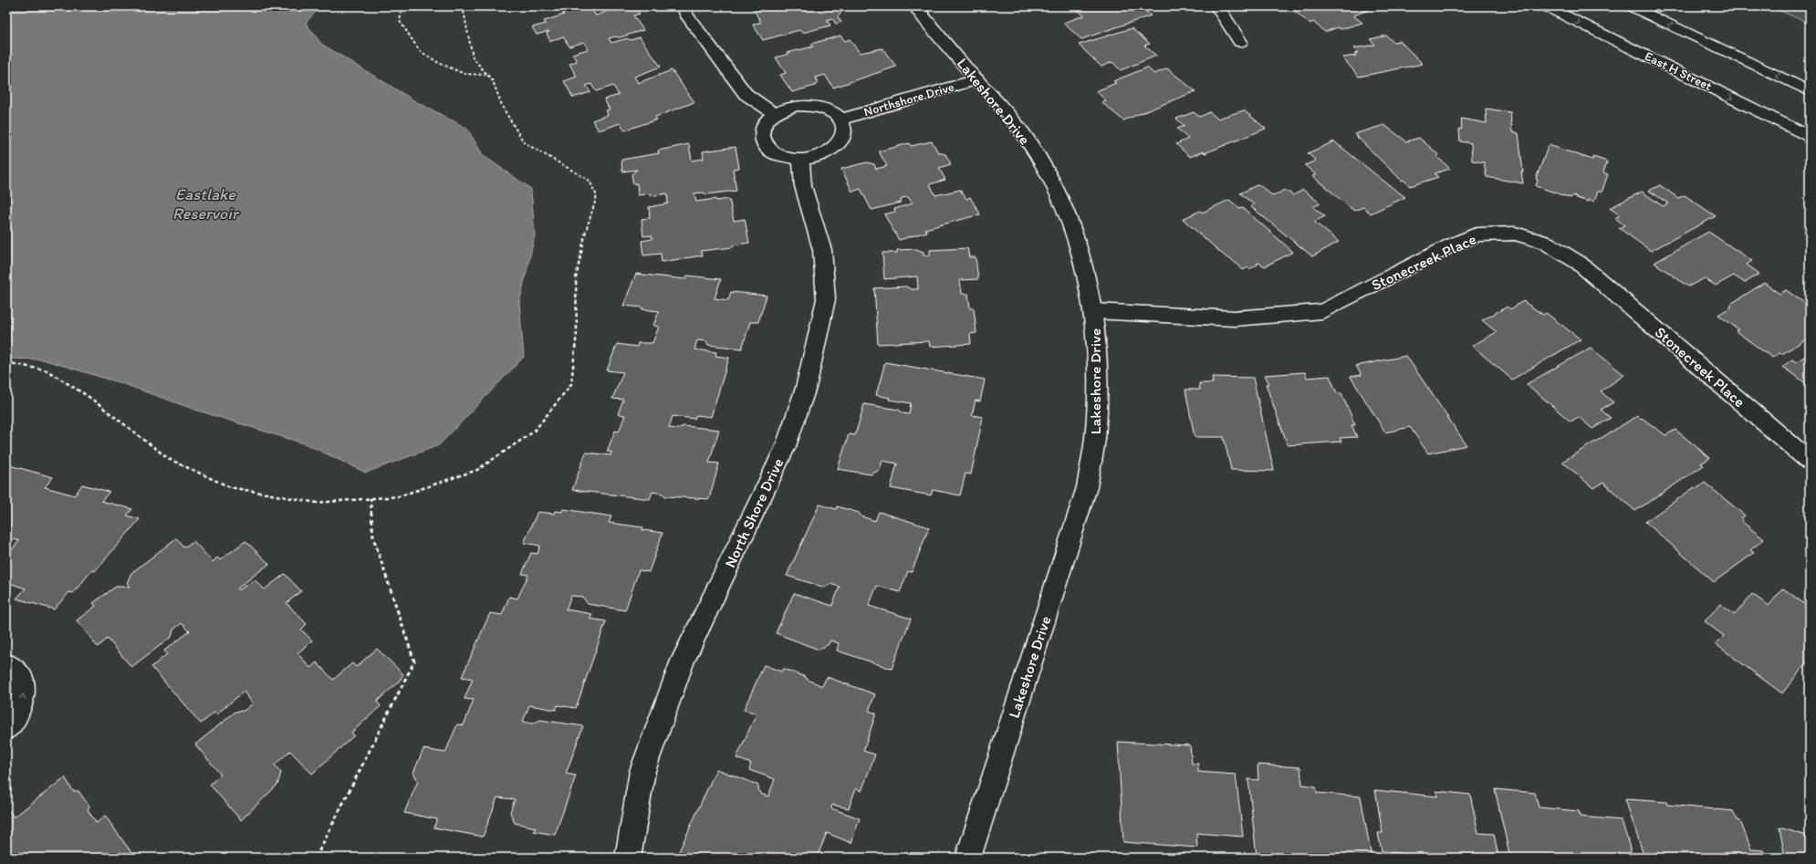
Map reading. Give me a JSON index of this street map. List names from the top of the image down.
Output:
{
  "streets": {
    "street": [
      "East H Street",
      "Northshore Drive",
      "Lakeshore Drive",
      "Stonecreek Place",
      "North Shore Drive"
    ]
  },
  "crossings": [
    ["Northshore Drive", "Lakeshore Drive"],
    ["Northshore Drive", "North Shore Drive"],
    ["Lakeshore Drive", "Stonecreek Place"]
  ],
  "water": ["Eastlake Reservoir"]
}
